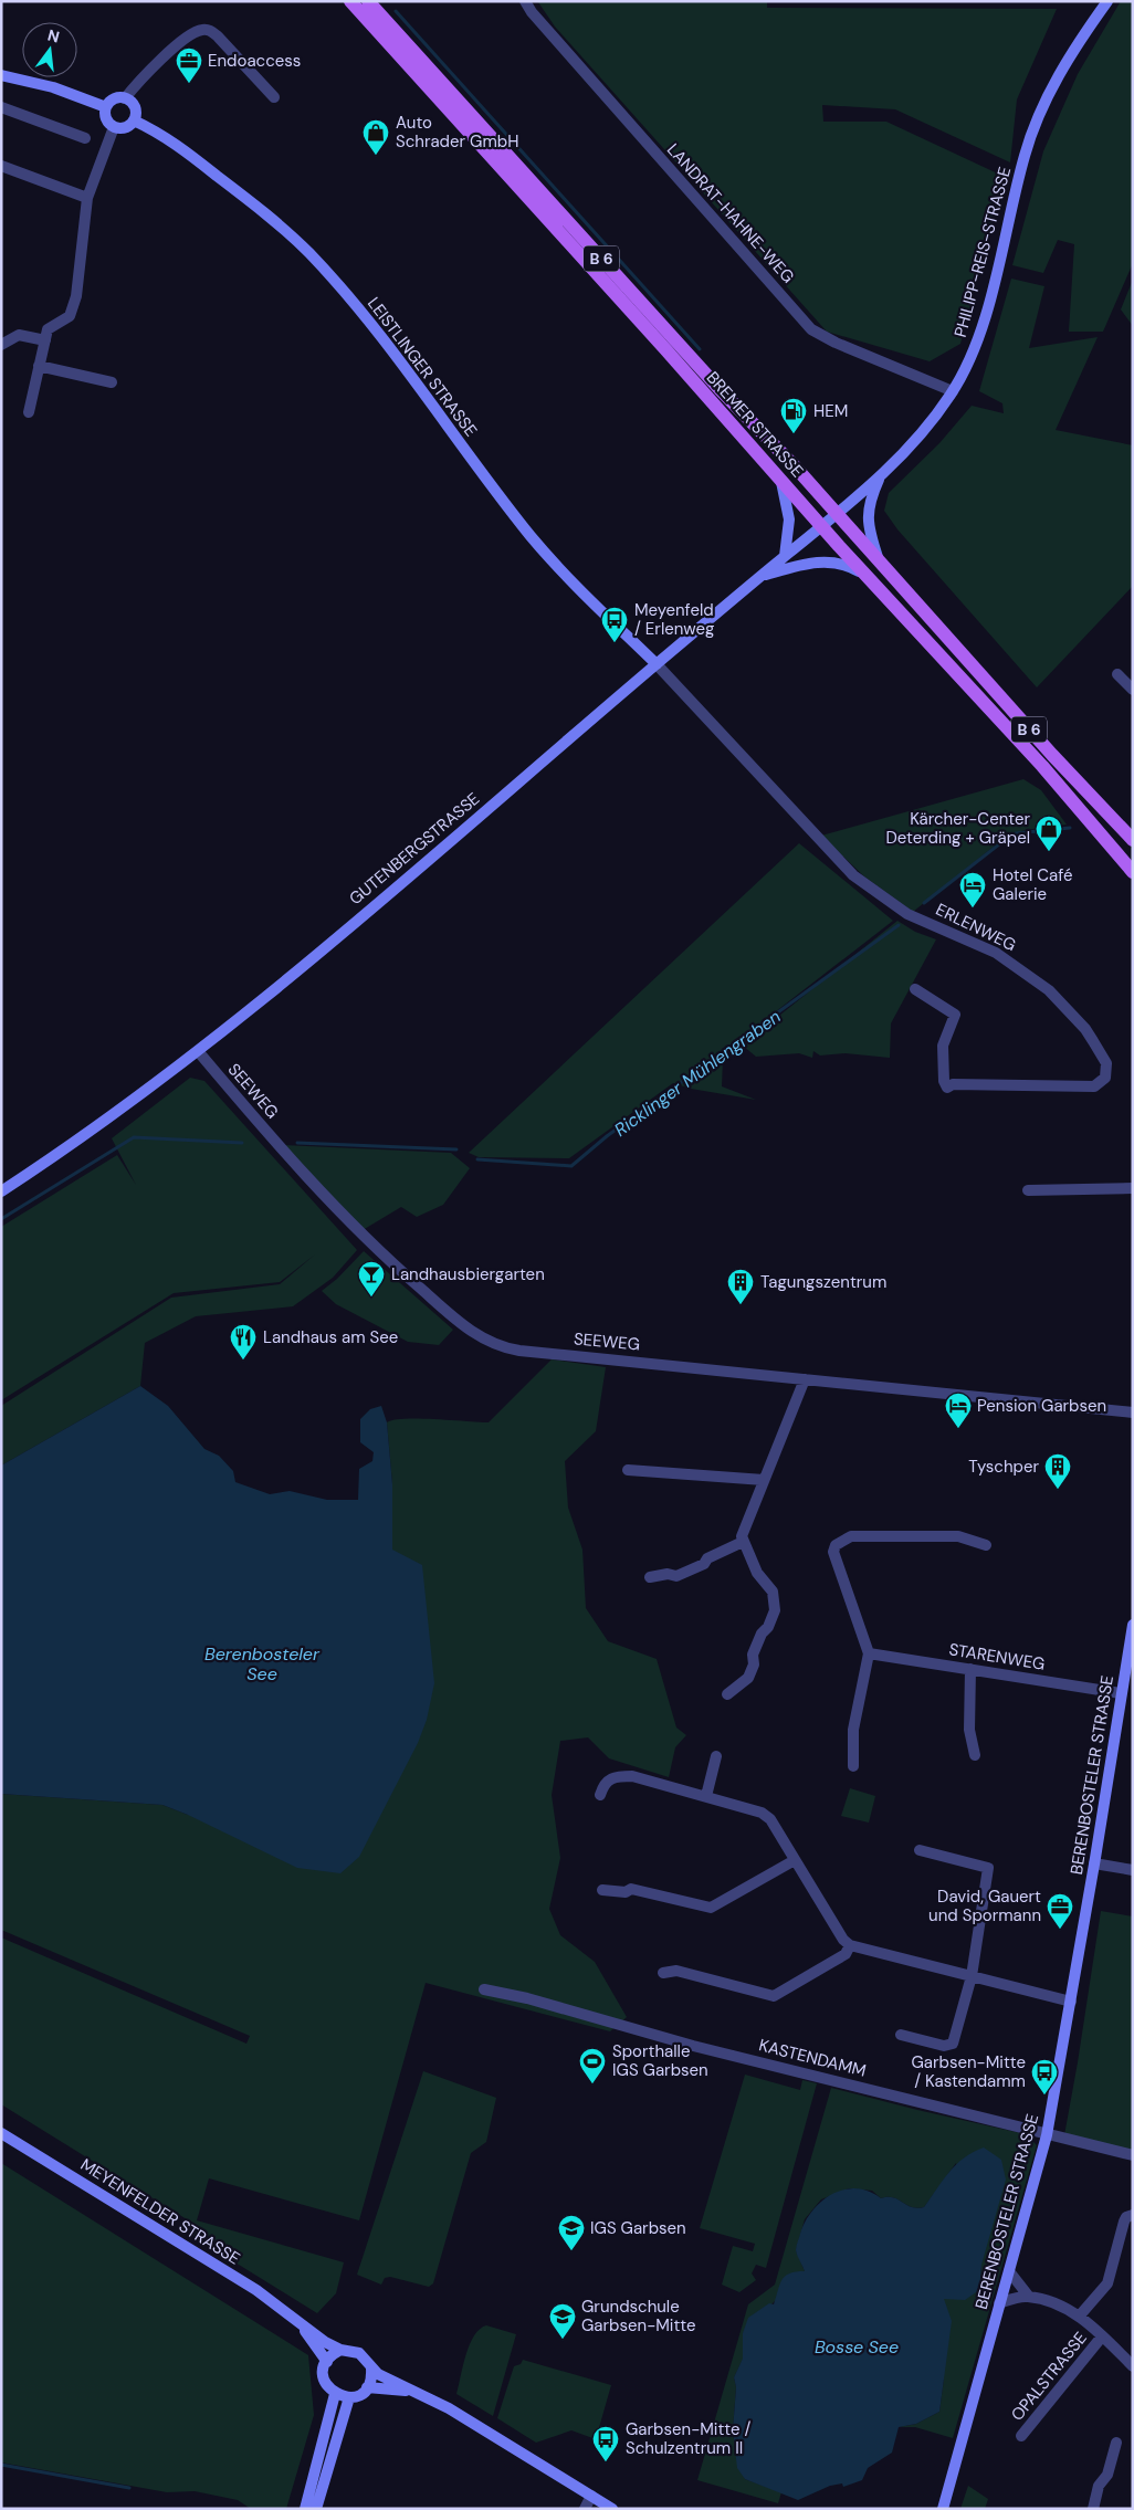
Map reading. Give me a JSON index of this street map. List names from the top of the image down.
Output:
{
  "streets": {
    "main road": ["B 6", "BREMER STRASSE"],
    "street": [
      "LANDRAT-HAHNE-WEG",
      "PHILIPP-REIS-STRASSE",
      "LEISTLINGER STRASSE",
      "GUTENBERGSTRASSE",
      "ERLENWEG",
      "SEEWEG",
      "STARENWEG",
      "BERENBOSTELER STRASSE",
      "KASTENDAMM",
      "MEYENFELDER STRASSE",
      "OPALSTRASSE"
    ]
  },
  "crossings": [
    ["LANDRAT-HAHNE-WEG", "PHILIPP-REIS-STRASSE"],
    ["PHILIPP-REIS-STRASSE", "BREMER STRASSE"],
    ["PHILIPP-REIS-STRASSE", "GUTENBERGSTRASSE"],
    ["LEISTLINGER STRASSE", "GUTENBERGSTRASSE"],
    ["LEISTLINGER STRASSE", "ERLENWEG"],
    ["BREMER STRASSE", "GUTENBERGSTRASSE"],
    ["GUTENBERGSTRASSE", "ERLENWEG"],
    ["GUTENBERGSTRASSE", "SEEWEG"],
    ["STARENWEG", "BERENBOSTELER STRASSE"],
    ["BERENBOSTELER STRASSE", "KASTENDAMM"]
  ],
  "water": ["Ricklinger Mühlengraben", "Berenbosteler See", "Bosse See"],
  "places": {
    "office": ["Endoaccess", "David, Gauert und Spormann"],
    "shop": ["Auto Schrader GmbH", "Kärcher-Center Deterding + Gräpel"],
    "fuel station": ["HEM"],
    "bus stop": ["Meyenfeld / Erlenweg", "Garbsen-Mitte / Kastendamm", "Garbsen-Mitte / Schulzentrum II"],
    "hotel": ["Hotel Café Galerie", "Pension Garbsen"],
    "bar": ["Landhausbiergarten"],
    "building": ["Tagungszentrum", "Tyschper"],
    "restaurant": ["Landhaus am See"],
    "sports": ["Sporthalle IGS Garbsen"],
    "school or university": ["IGS Garbsen", "Grundschule Garbsen-Mitte"]
  },
  "north": "top"
}
